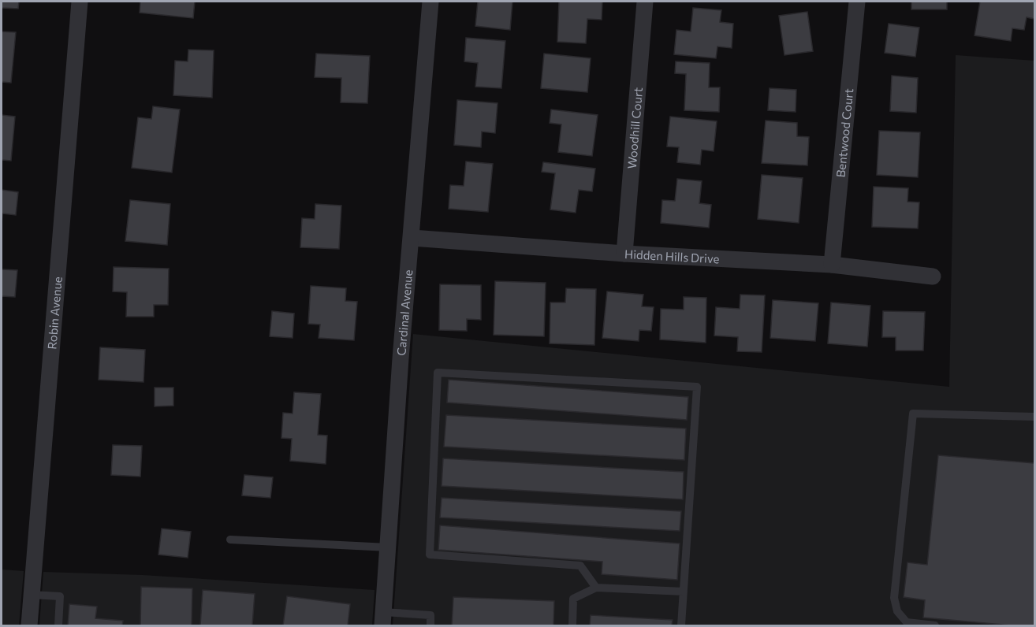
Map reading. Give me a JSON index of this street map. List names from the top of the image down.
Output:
{
  "streets": {
    "street": [
      "Woodhill Court",
      "Bentwood Court",
      "Hidden Hills Drive",
      "Robin Avenue",
      "Cardinal Avenue"
    ]
  },
  "crossings": [
    ["Woodhill Court", "Hidden Hills Drive"],
    ["Bentwood Court", "Hidden Hills Drive"],
    ["Hidden Hills Drive", "Cardinal Avenue"]
  ]
}
